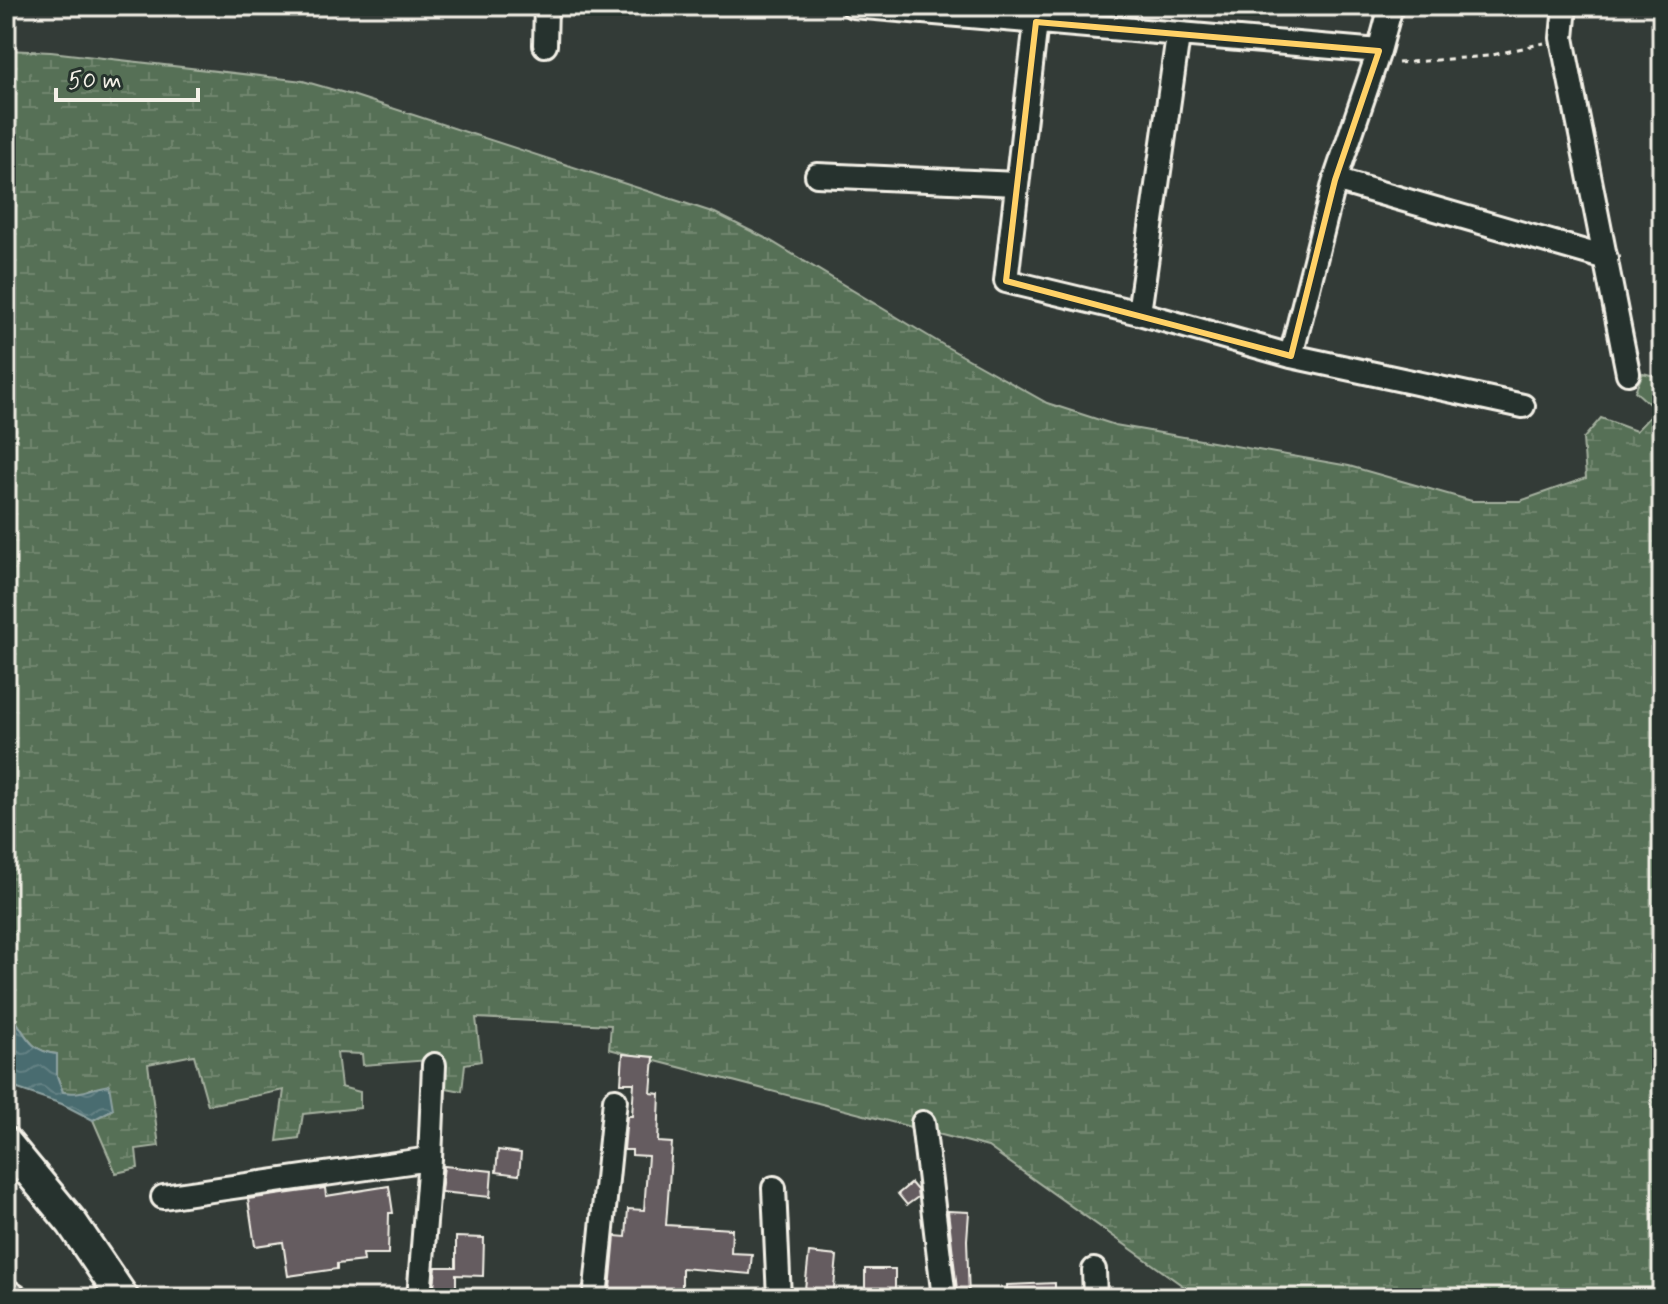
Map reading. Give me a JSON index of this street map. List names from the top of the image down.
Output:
{
  "scale_bar": "50 m"
}
